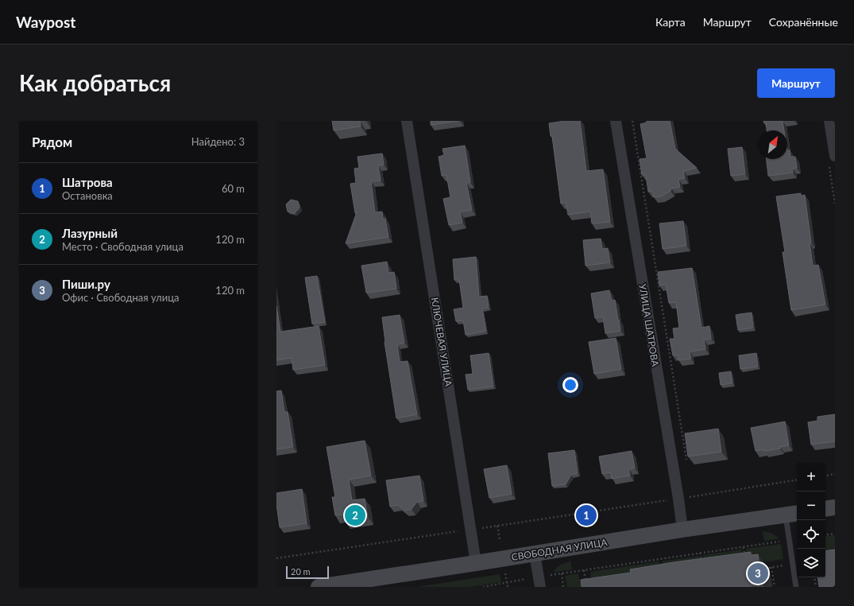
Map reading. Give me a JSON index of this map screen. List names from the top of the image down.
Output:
{
  "streets": {
    "main road": ["СВОБОДНАЯ УЛИЦА"],
    "street": ["УЛИЦА ШАТРОВА", "КЛЮЧЕВАЯ УЛИЦА"]
  },
  "crossings": [
    ["УЛИЦА ШАТРОВА", "СВОБОДНАЯ УЛИЦА"],
    ["КЛЮЧЕВАЯ УЛИЦА", "СВОБОДНАЯ УЛИЦА"]
  ],
  "scale_bar": "20 m",
  "north": "top right",
  "page": {
    "header": "Waypost",
    "nav": ["Карта", "Маршрут", "Сохранённые"],
    "buttons": "Маршрут",
    "title": "Как добраться",
    "heading": ["Рядом", "Найдено: 3"],
    "list": [
      {
        "mark": "1",
        "name": "Шатрова",
        "note": "Остановка",
        "value": "60 m"
      },
      {
        "mark": "2",
        "name": "Лазурный",
        "note": "Место · Свободная улица",
        "value": "120 m"
      },
      {
        "mark": "3",
        "name": "Пиши.ру",
        "note": "Офис · Свободная улица",
        "value": "120 m"
      }
    ],
    "map_buttons": ["+", "−"],
    "pins": ["1", "2", "3"],
    "scale": "20 m"
  }
}
